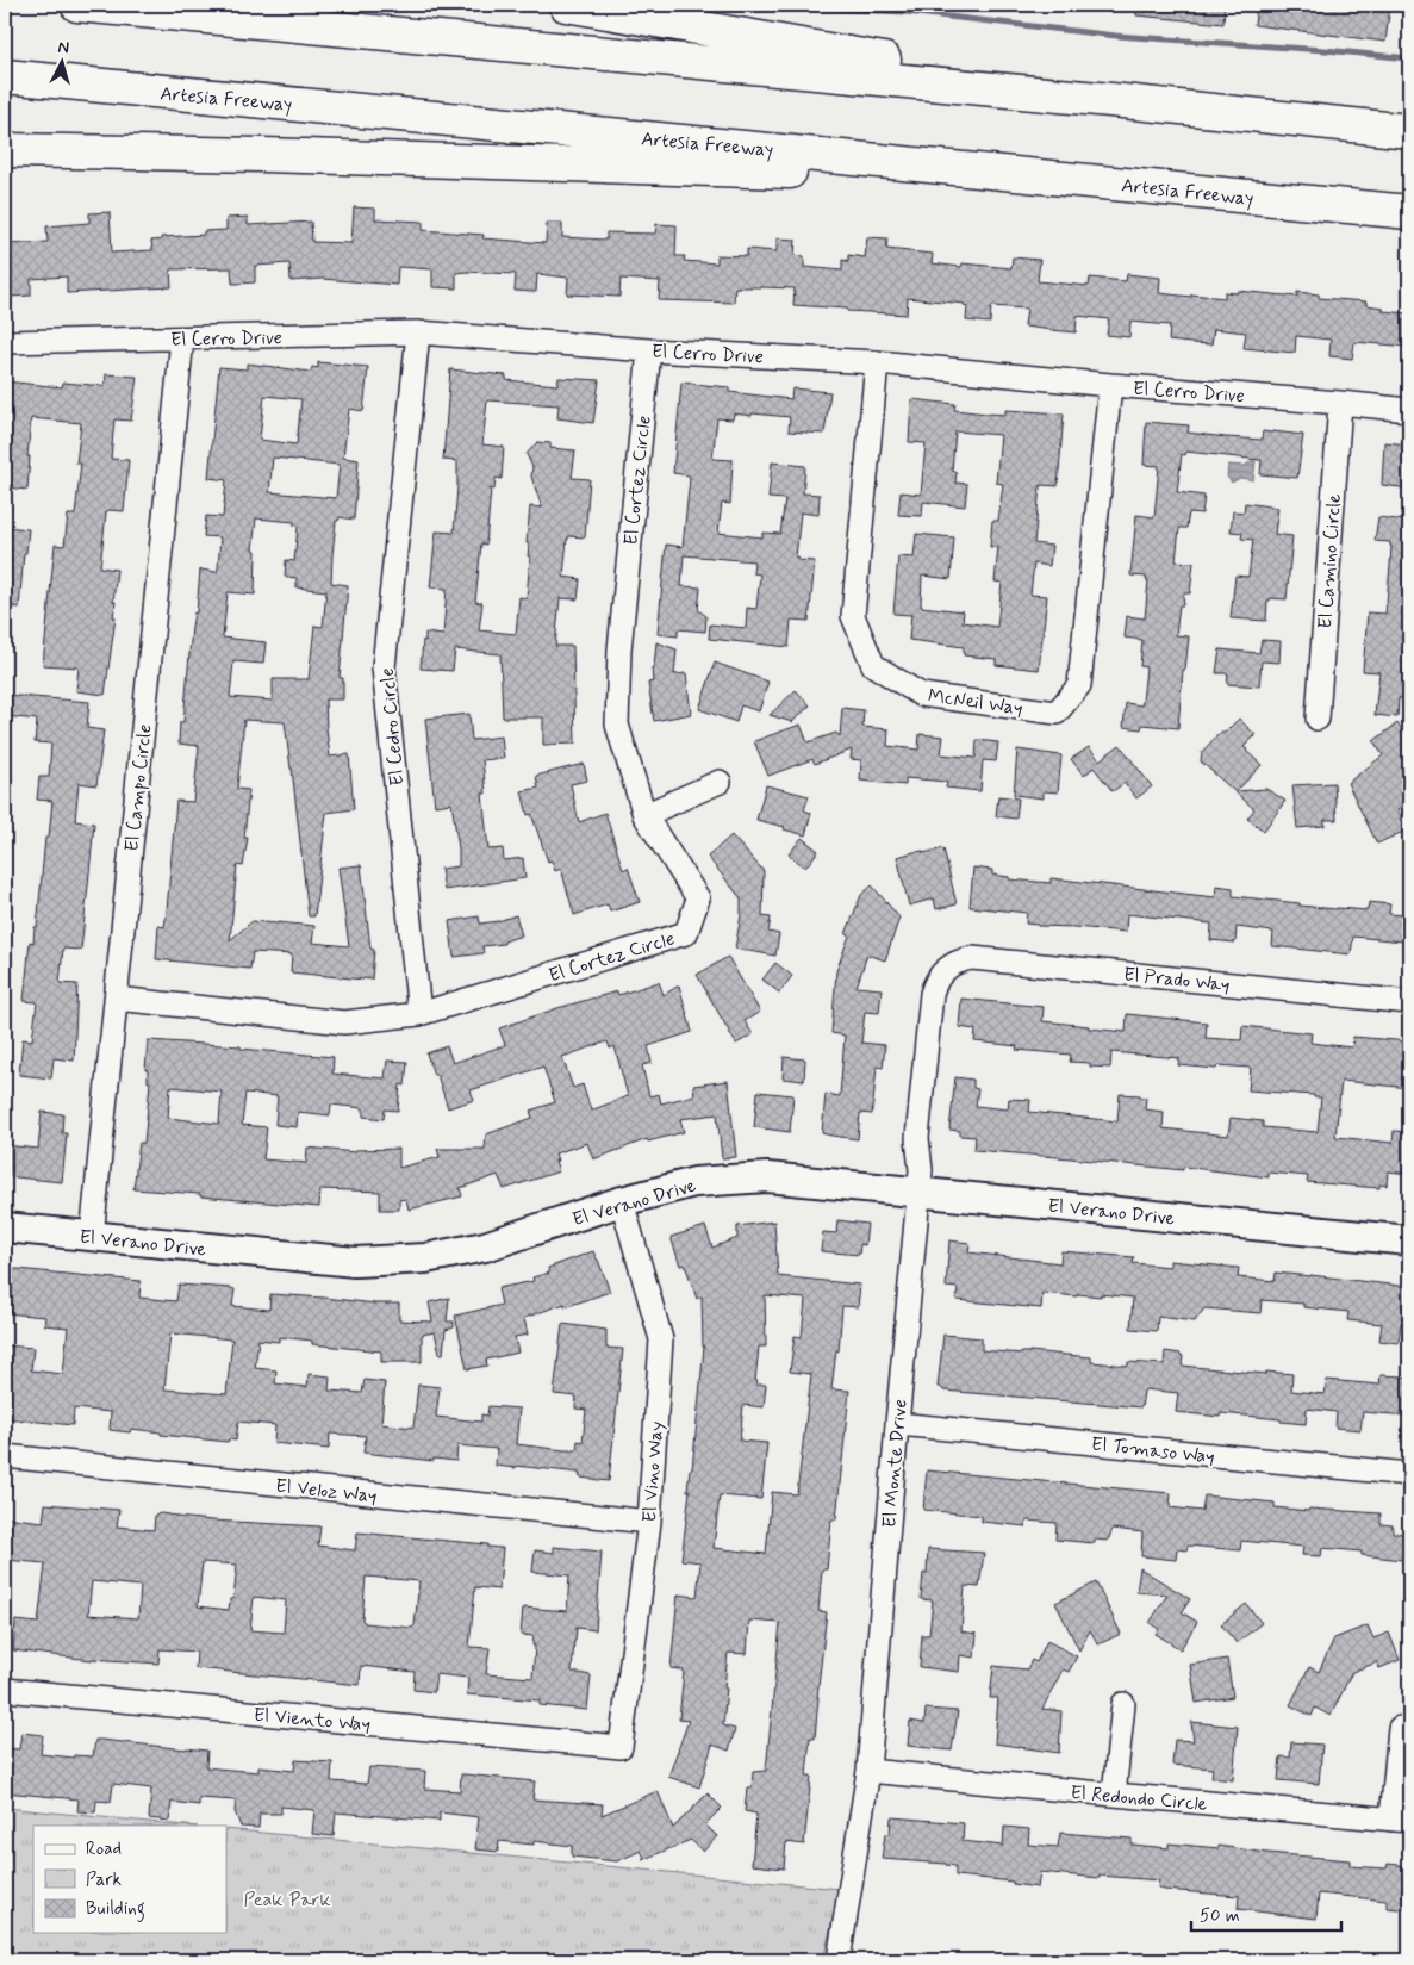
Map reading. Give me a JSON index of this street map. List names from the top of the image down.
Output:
{
  "streets": {
    "highway": ["Artesia Freeway"],
    "street": [
      "El Cerro Drive",
      "El Cortez Circle",
      "El Camino Circle",
      "McNeil Way",
      "El Cedro Circle",
      "El Campo Circle",
      "El Prado Way",
      "El Verano Drive",
      "El Tomaso Way",
      "El Monte Drive",
      "El Vino Way",
      "El Veloz Way",
      "El Viento Way",
      "El Redondo Circle"
    ]
  },
  "crossings": [
    ["El Cerro Drive", "El Cortez Circle"],
    ["El Cerro Drive", "El Camino Circle"],
    ["El Cerro Drive", "McNeil Way"],
    ["El Cerro Drive", "El Cedro Circle"],
    ["El Cerro Drive", "El Campo Circle"],
    ["El Cortez Circle", "El Cedro Circle"],
    ["El Cortez Circle", "El Campo Circle"],
    ["El Campo Circle", "El Verano Drive"],
    ["El Prado Way", "El Monte Drive"],
    ["El Verano Drive", "El Monte Drive"],
    ["El Verano Drive", "El Vino Way"],
    ["El Tomaso Way", "El Monte Drive"],
    ["El Monte Drive", "El Redondo Circle"],
    ["El Vino Way", "El Veloz Way"],
    ["El Vino Way", "El Viento Way"]
  ],
  "parks": ["Peak Park"],
  "legend": ["Road", "Park", "Building"],
  "scale_bar": "50 m",
  "north": "top"
}
